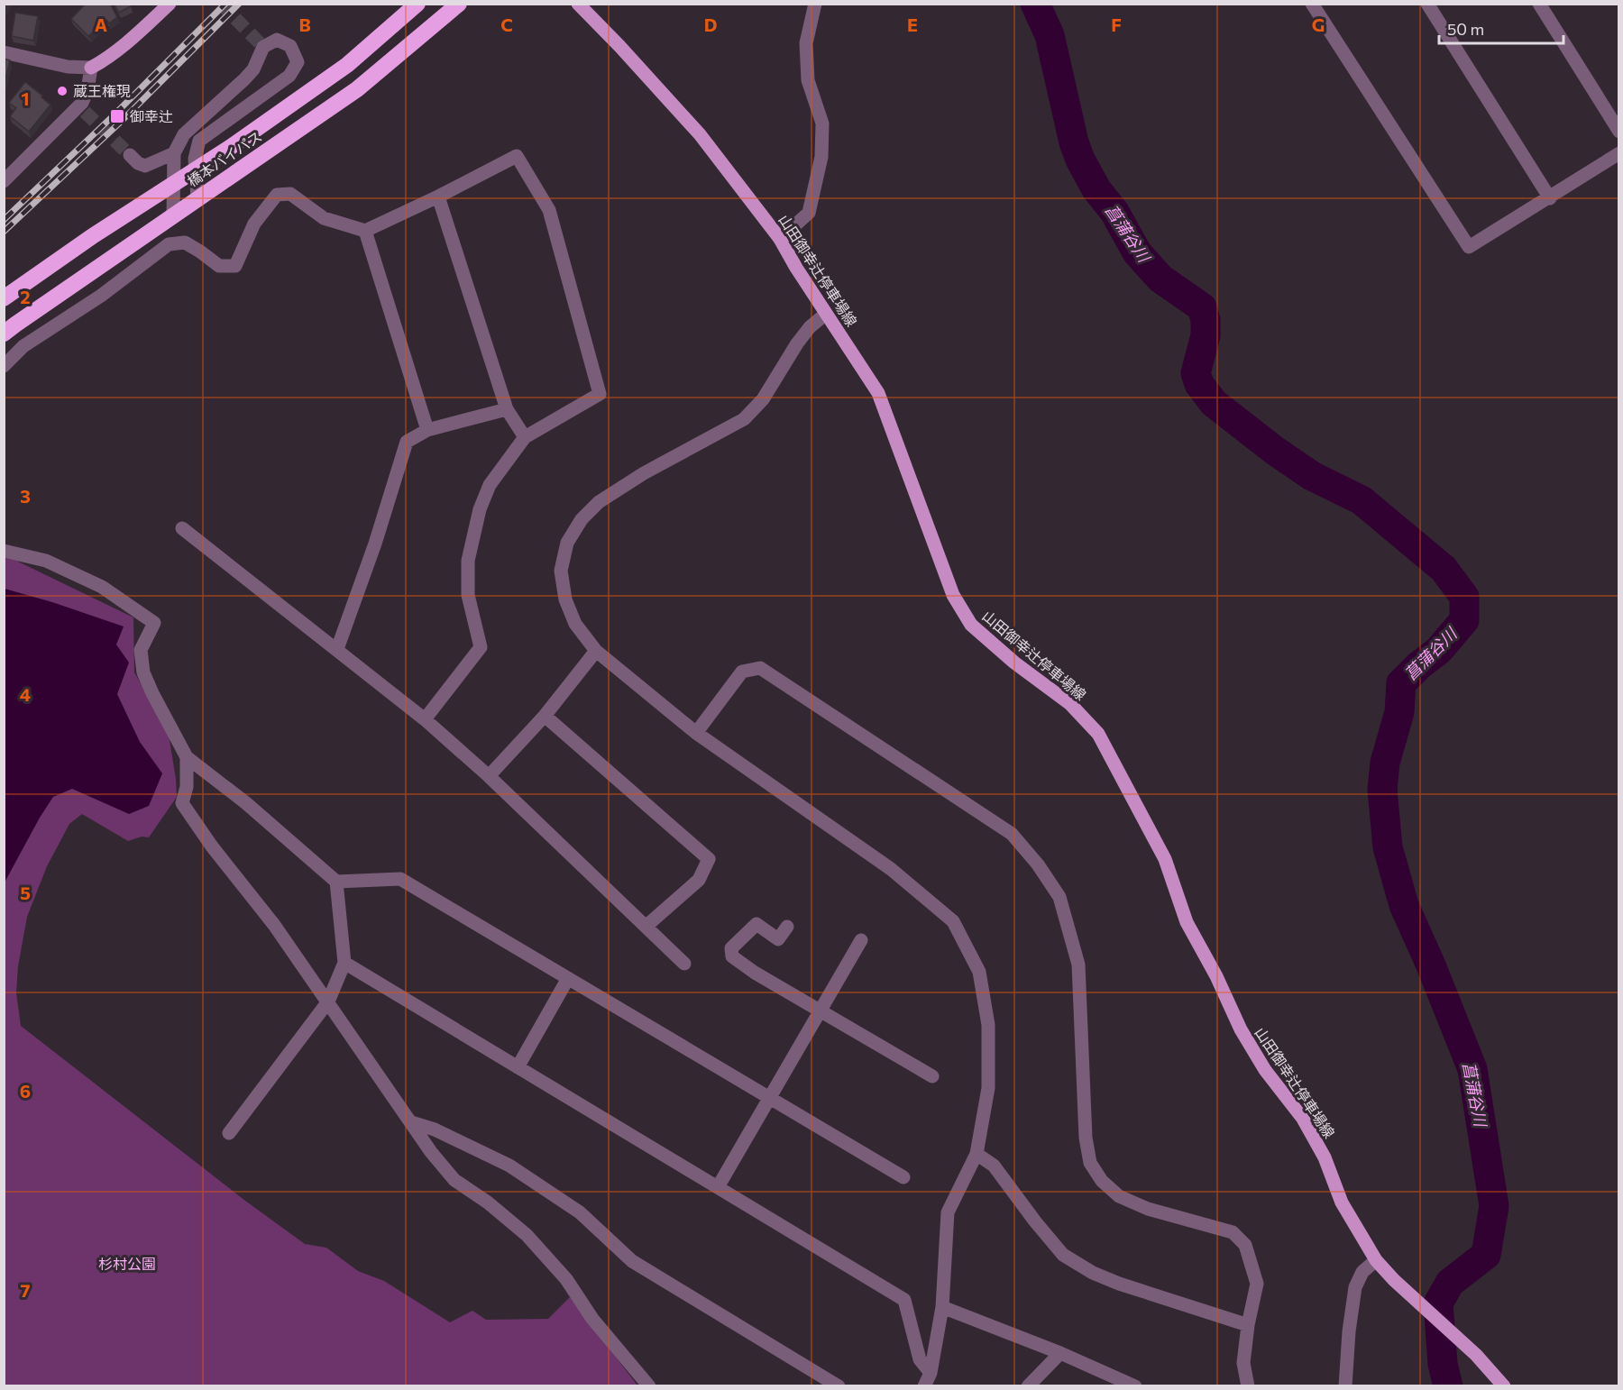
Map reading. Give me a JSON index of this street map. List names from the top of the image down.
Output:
{
  "streets": {
    "highway": ["橋本バイパス"],
    "main road": ["山田御幸辻停車場線"]
  },
  "water": ["菖蒲谷川"],
  "parks": ["杉村公園"],
  "places": {
    "other": ["蔵王権現"],
    "transit": ["御幸辻"]
  },
  "scale_bar": "50 m",
  "grid": {
    "columns": [
      "A",
      "B",
      "C",
      "D",
      "E",
      "F",
      "G"
    ],
    "rows": [
      "1",
      "2",
      "3",
      "4",
      "5",
      "6",
      "7"
    ]
  }
}
